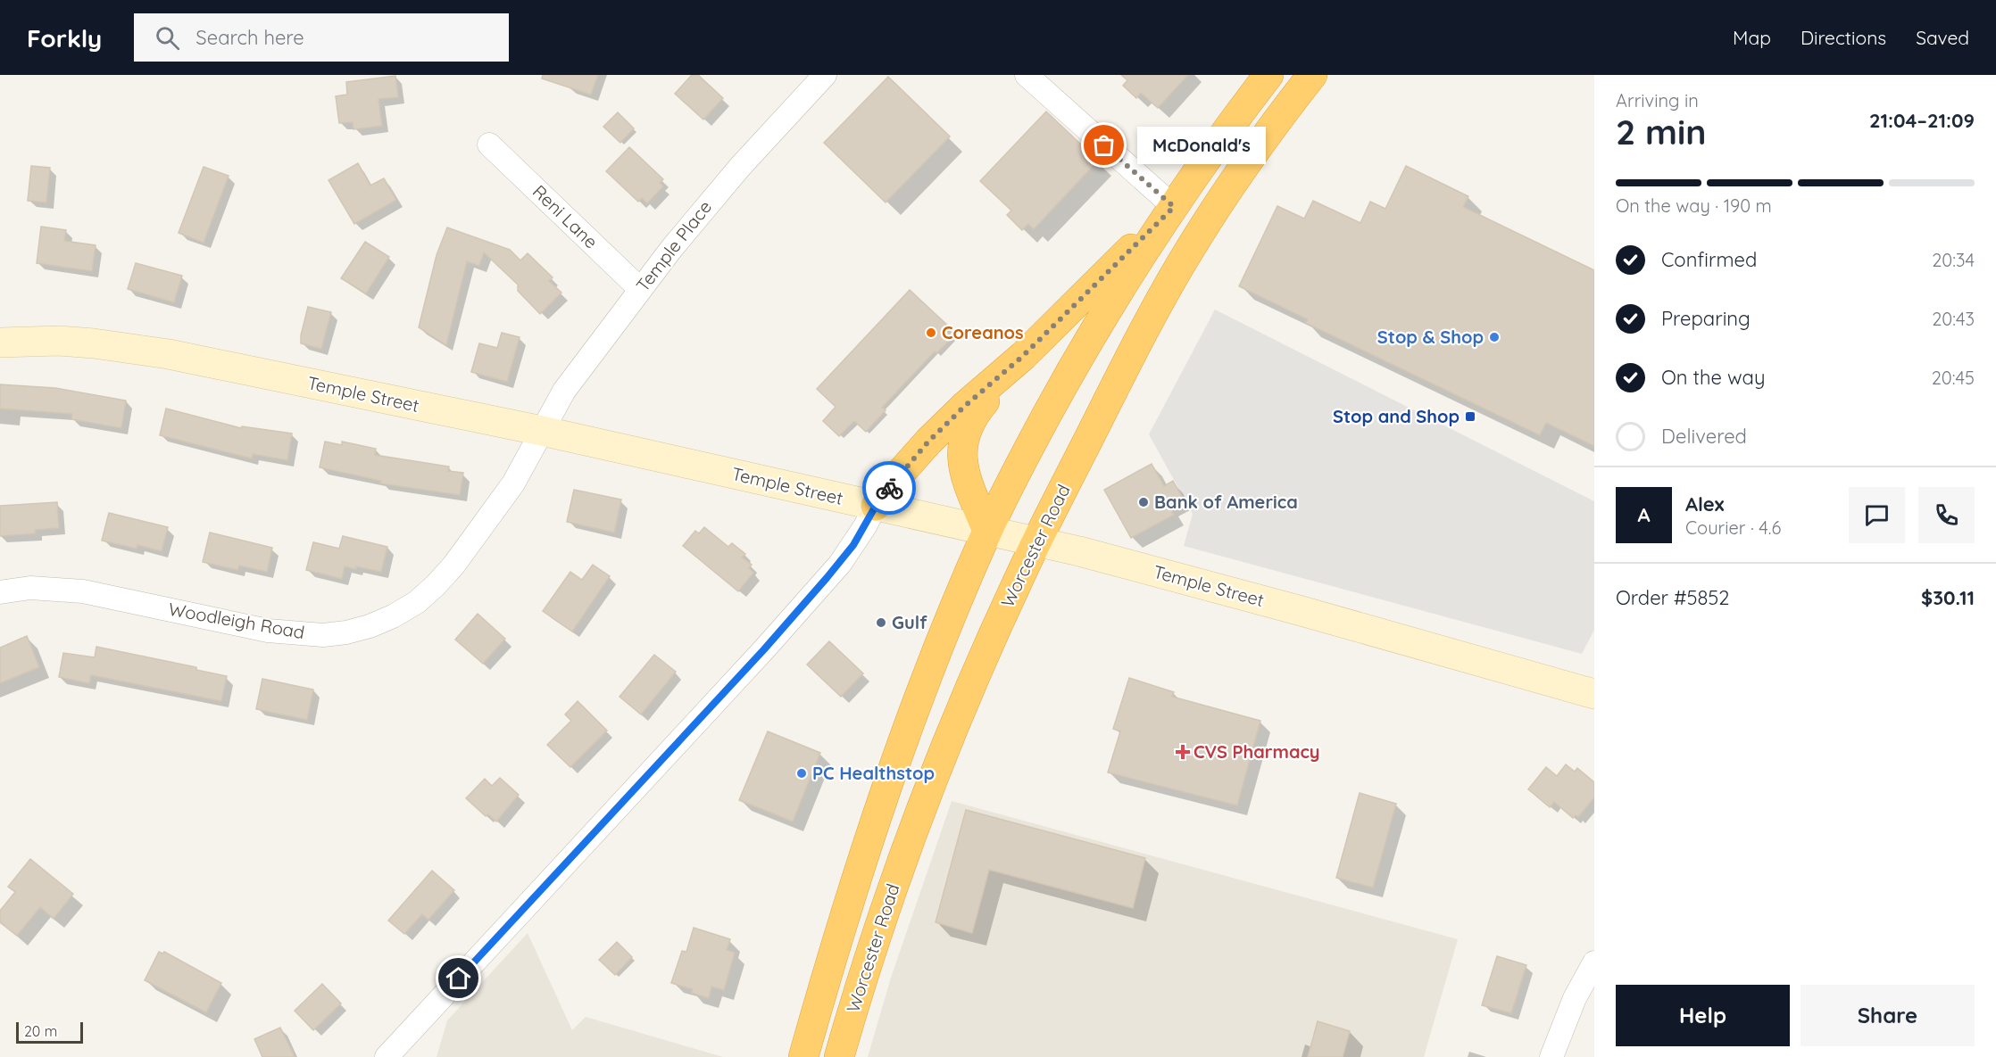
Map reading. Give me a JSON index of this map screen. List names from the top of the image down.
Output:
{
  "streets": {
    "highway": ["Worcester Road"],
    "street": [
      "Reni Lane",
      "Temple Place",
      "Temple Street",
      "Woodleigh Road"
    ]
  },
  "crossings": [
    ["Reni Lane", "Temple Place"],
    ["Temple Place", "Temple Street"],
    ["Temple Place", "Woodleigh Road"],
    ["Temple Street", "Worcester Road"],
    ["Temple Street", "Woodleigh Road"]
  ],
  "places": {
    "other": [
      "McDonald's",
      "Coreanos",
      "Stop & Shop",
      "Bank of America",
      "Gulf",
      "PC Healthstop"
    ],
    "transit": ["Stop and Shop"],
    "health": ["CVS Pharmacy"]
  },
  "scale_bar": "20 m",
  "page": {
    "header": "Forkly",
    "search": "Search here",
    "nav": ["Map", "Directions", "Saved"],
    "heading": ["2 min", "Arriving in", "21:04–21:09"],
    "panel": [
      "Alex",
      "Courier · 4.6",
      "Order #5852",
      "$30.11"
    ],
    "bubble": "McDonald's",
    "bar": "On the way · 190 m",
    "list": [
      ["Confirmed", "20:34"],
      ["Preparing", "20:43"],
      ["On the way", "20:45"],
      "Delivered"
    ],
    "round": "A",
    "buttons": ["Help", "Share"],
    "scale": "20 m"
  }
}
